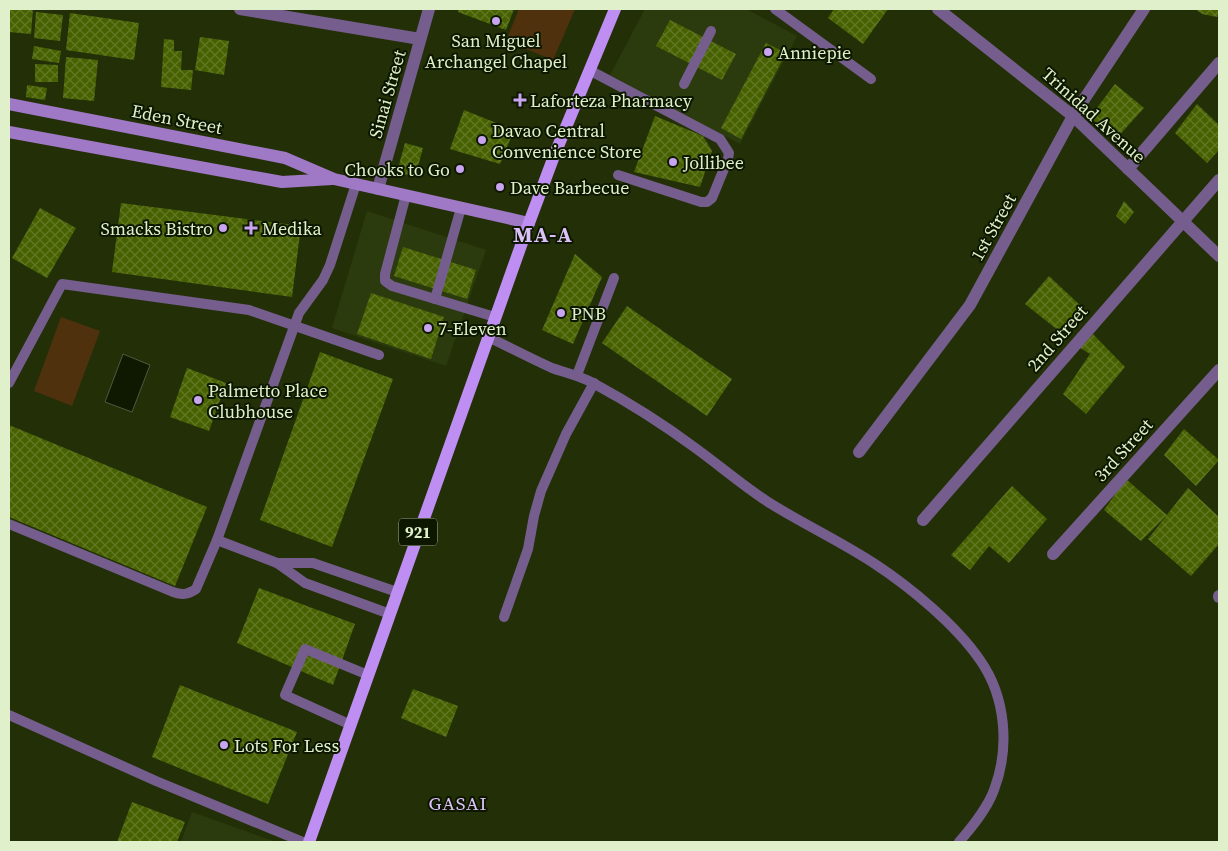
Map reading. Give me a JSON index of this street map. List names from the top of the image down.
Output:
{
  "streets": {
    "main road": ["Eden Street", "921"],
    "street": [
      "Sinai Street",
      "Trinidad Avenue",
      "1st Street",
      "2nd Street",
      "3rd Street"
    ]
  },
  "crossings": [
    ["Sinai Street", "Eden Street"],
    ["Trinidad Avenue", "1st Street"],
    ["Trinidad Avenue", "2nd Street"],
    ["Eden Street", "921"]
  ],
  "districts": ["MA-A", "GASAI"],
  "places": {
    "other": [
      "San Miguel Archangel Chapel",
      "Anniepie",
      "Davao Central Convenience Store",
      "Jollibee",
      "Chooks to Go",
      "Dave Barbecue",
      "Smacks Bistro",
      "PNB",
      "7-Eleven",
      "Palmetto Place Clubhouse",
      "Lots For Less"
    ],
    "health": ["Laforteza Pharmacy", "Medika"]
  }
}
